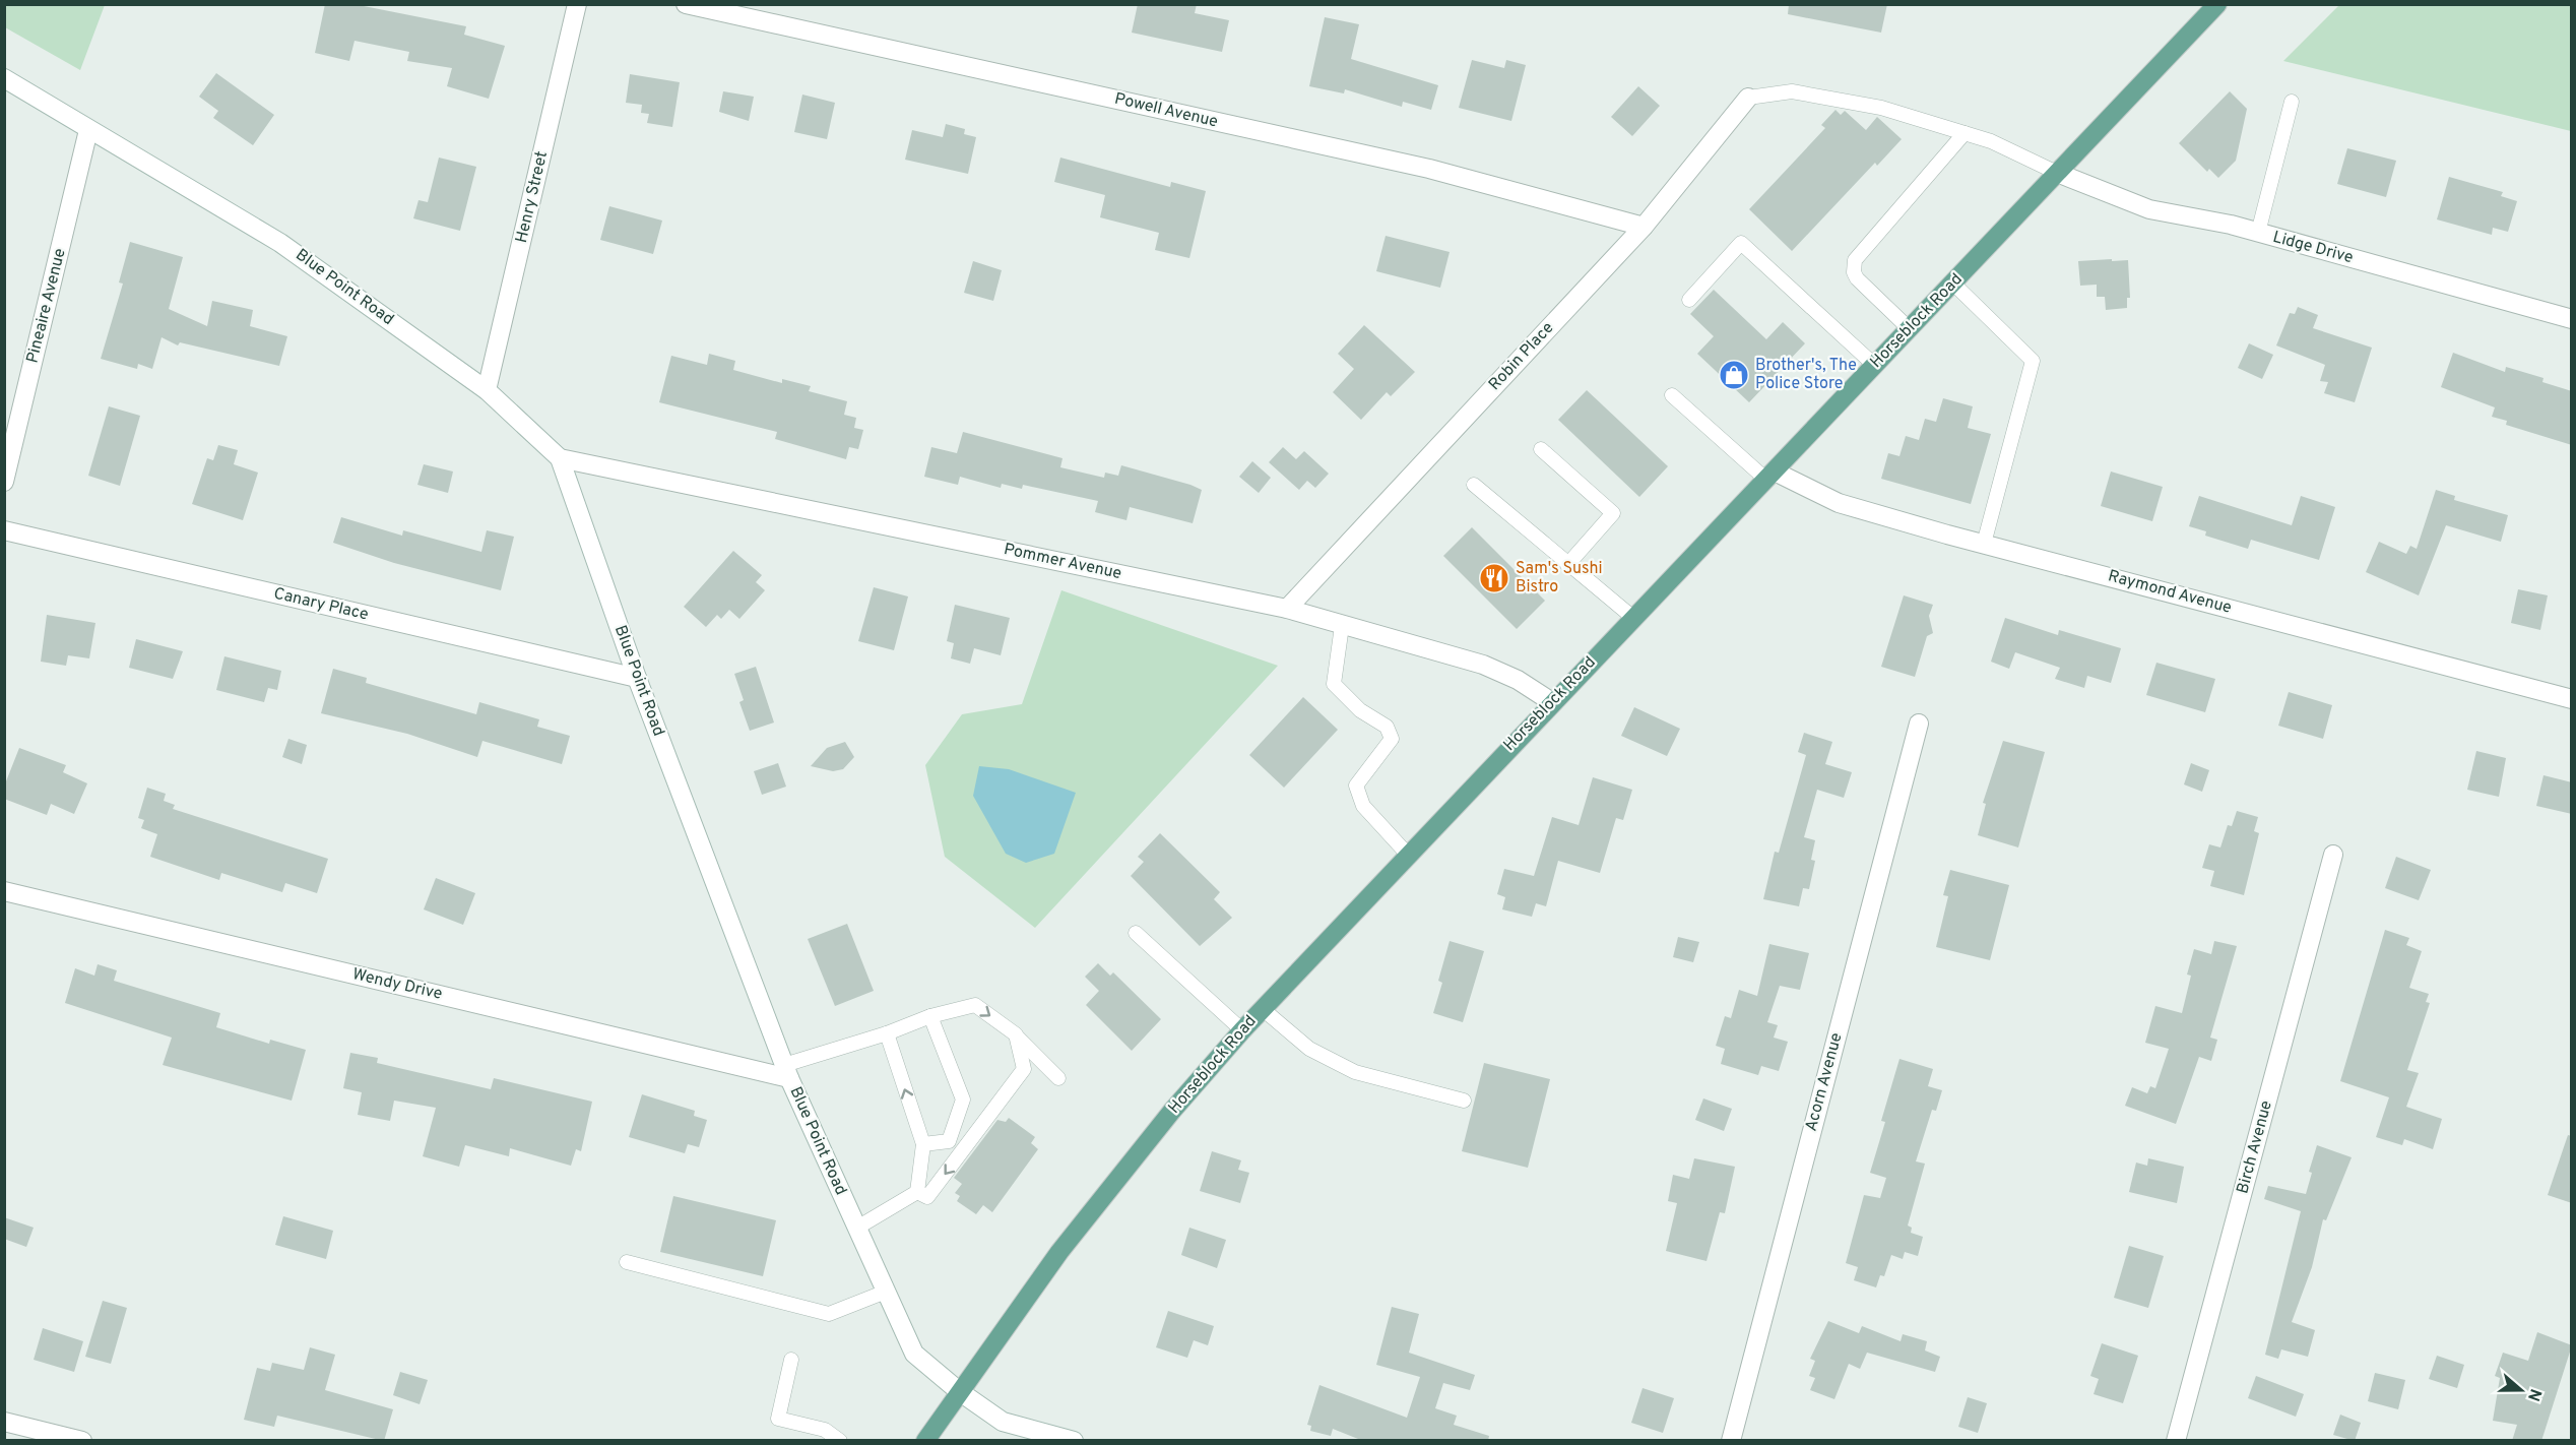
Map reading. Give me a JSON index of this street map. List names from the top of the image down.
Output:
{
  "streets": {
    "main road": ["Horseblock Road"],
    "street": [
      "Powell Avenue",
      "Henry Street",
      "Lidge Drive",
      "Blue Point Road",
      "Pineaire Avenue",
      "Robin Place",
      "Pommer Avenue",
      "Raymond Avenue",
      "Canary Place",
      "Wendy Drive",
      "Acorn Avenue",
      "Birch Avenue"
    ]
  },
  "crossings": [
    ["Powell Avenue", "Robin Place"],
    ["Henry Street", "Blue Point Road"],
    ["Lidge Drive", "Horseblock Road"],
    ["Blue Point Road", "Pineaire Avenue"],
    ["Blue Point Road", "Horseblock Road"],
    ["Blue Point Road", "Pommer Avenue"],
    ["Blue Point Road", "Canary Place"],
    ["Blue Point Road", "Wendy Drive"],
    ["Horseblock Road", "Pommer Avenue"],
    ["Horseblock Road", "Raymond Avenue"],
    ["Robin Place", "Pommer Avenue"]
  ],
  "places": {
    "shop": ["Brother's, The Police Store"],
    "restaurant": ["Sam's Sushi Bistro"]
  },
  "north": "right"
}
